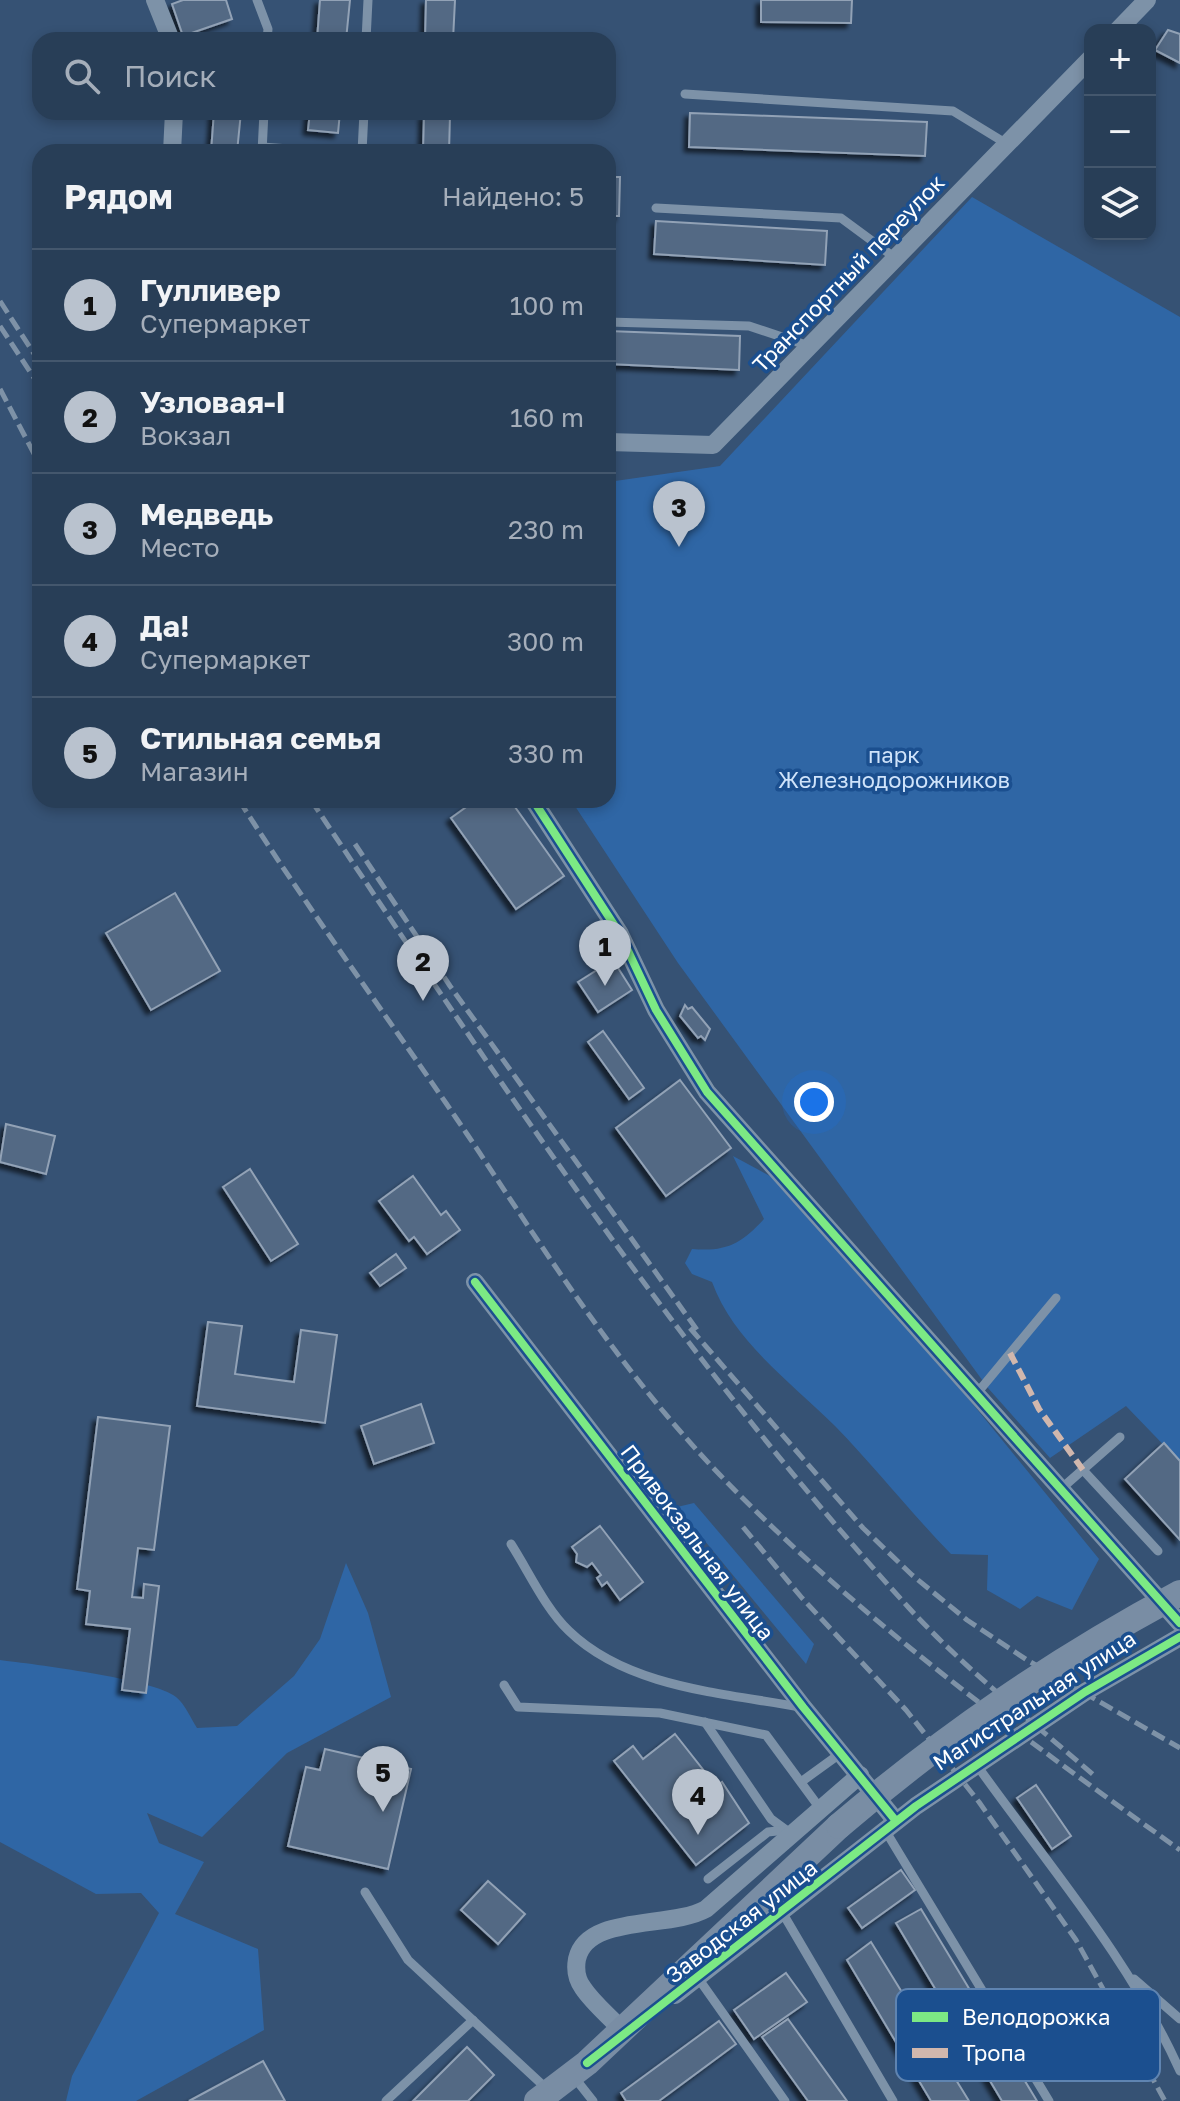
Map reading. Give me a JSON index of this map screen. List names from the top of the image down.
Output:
{
  "streets": {
    "main road": ["Заводская улица"],
    "street": ["Транспортный переулок", "Привокзальная улица", "Магистральная улица"]
  },
  "crossings": [
    ["Привокзальная улица", "Заводская улица"],
    ["Магистральная улица", "Заводская улица"]
  ],
  "parks": ["парк Железнодорожников"],
  "legend": ["Велодорожка", "Тропа"],
  "page": {
    "map_buttons": ["+", "−"],
    "search": "Поиск",
    "heading": ["Рядом", "Найдено: 5"],
    "list": [
      {
        "mark": "1",
        "name": "Гулливер",
        "note": "Супермаркет",
        "value": "100 m"
      },
      {
        "mark": "2",
        "name": "Узловая-I",
        "note": "Вокзал",
        "value": "160 m"
      },
      {
        "mark": "3",
        "name": "Медведь",
        "note": "Место",
        "value": "230 m"
      },
      {
        "mark": "4",
        "name": "Да!",
        "note": "Супермаркет",
        "value": "300 m"
      },
      {
        "mark": "5",
        "name": "Стильная семья",
        "note": "Магазин",
        "value": "330 m"
      }
    ],
    "pins": [
      "3",
      "1",
      "2",
      "5",
      "4"
    ]
  }
}
